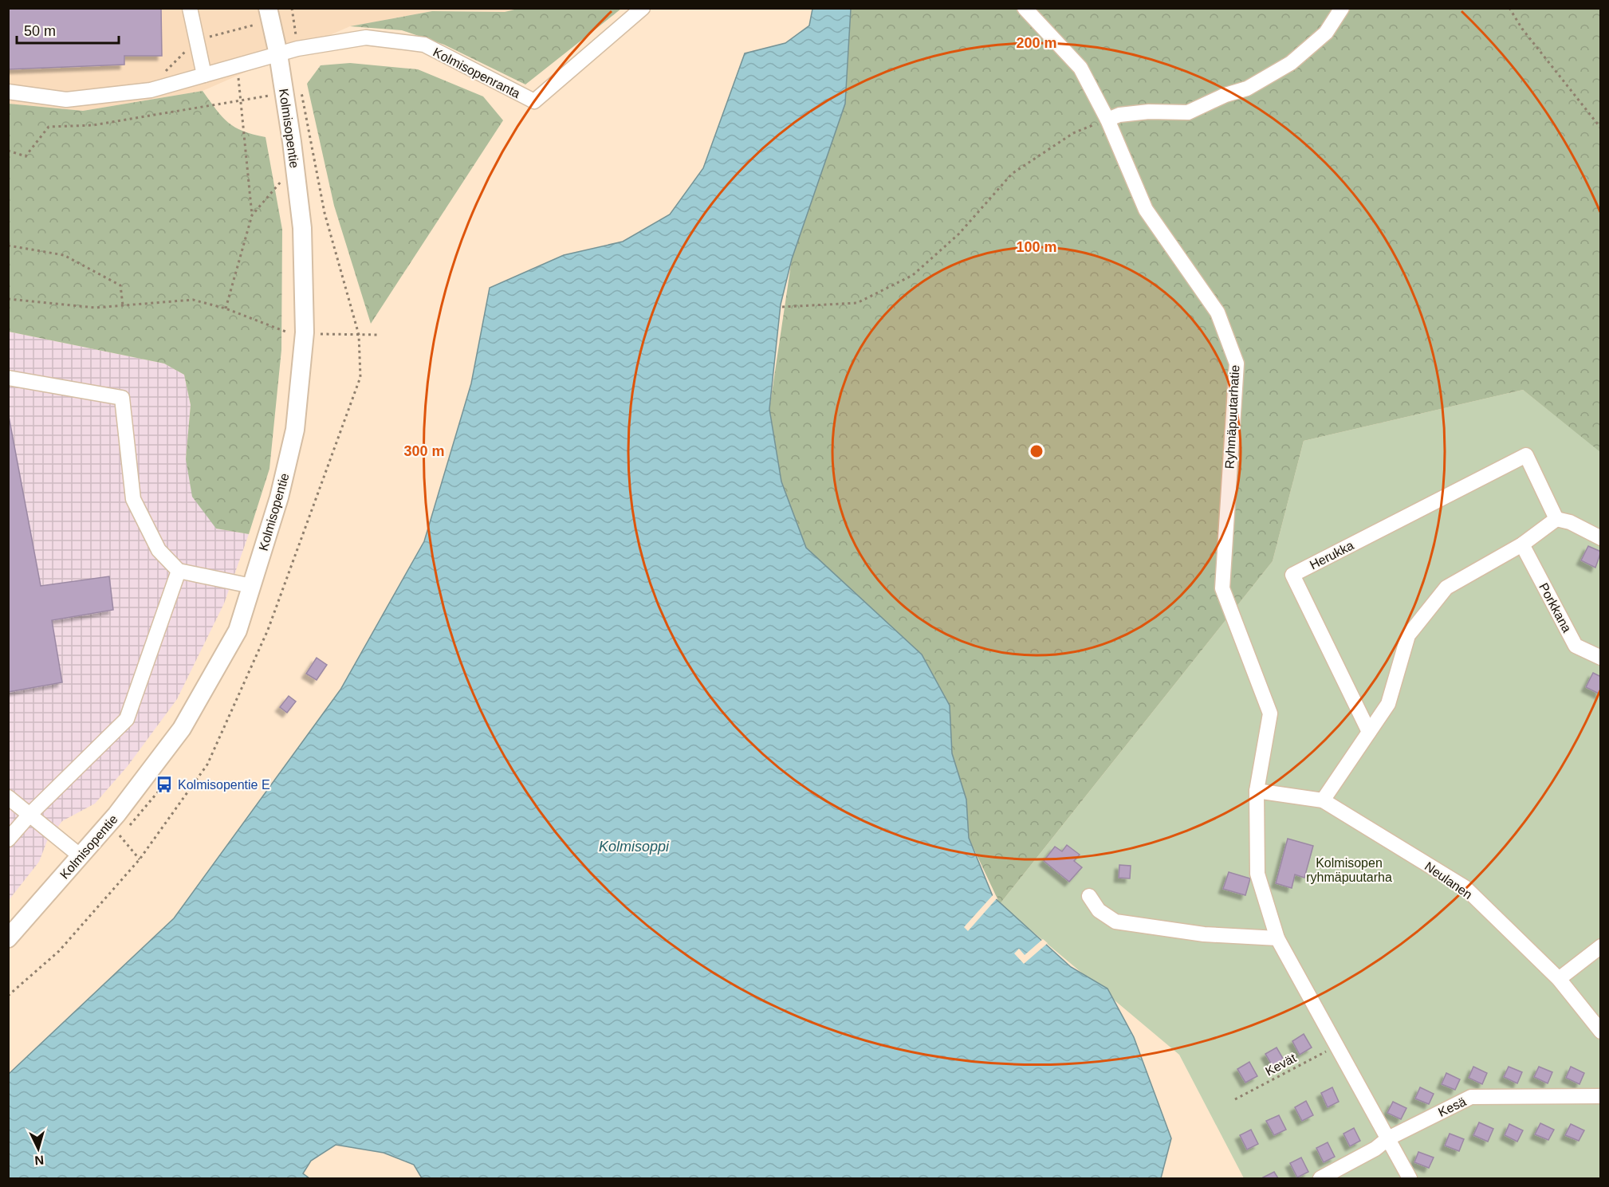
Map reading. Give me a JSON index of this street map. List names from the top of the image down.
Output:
{
  "streets": {
    "main road": ["Kolmisopentie"],
    "street": [
      "Kolmisopenranta",
      "Ryhmäpuutarhatie",
      "Herukka",
      "Porkkana",
      "Neulanen",
      "Kesä"
    ],
    "path": ["Kevät"]
  },
  "crossings": [
    ["Kolmisopenranta", "Kolmisopentie"],
    ["Ryhmäpuutarhatie", "Neulanen"],
    ["Ryhmäpuutarhatie", "Kevät"],
    ["Ryhmäpuutarhatie", "Kesä"]
  ],
  "water": ["Kolmisoppi"],
  "parks": ["Kolmisopen ryhmäpuutarha"],
  "places": {
    "bus stop": ["Kolmisopentie E"]
  },
  "scale_bar": "50 m",
  "north": "bottom",
  "rings": ["200 m", "100 m", "300 m"]
}
